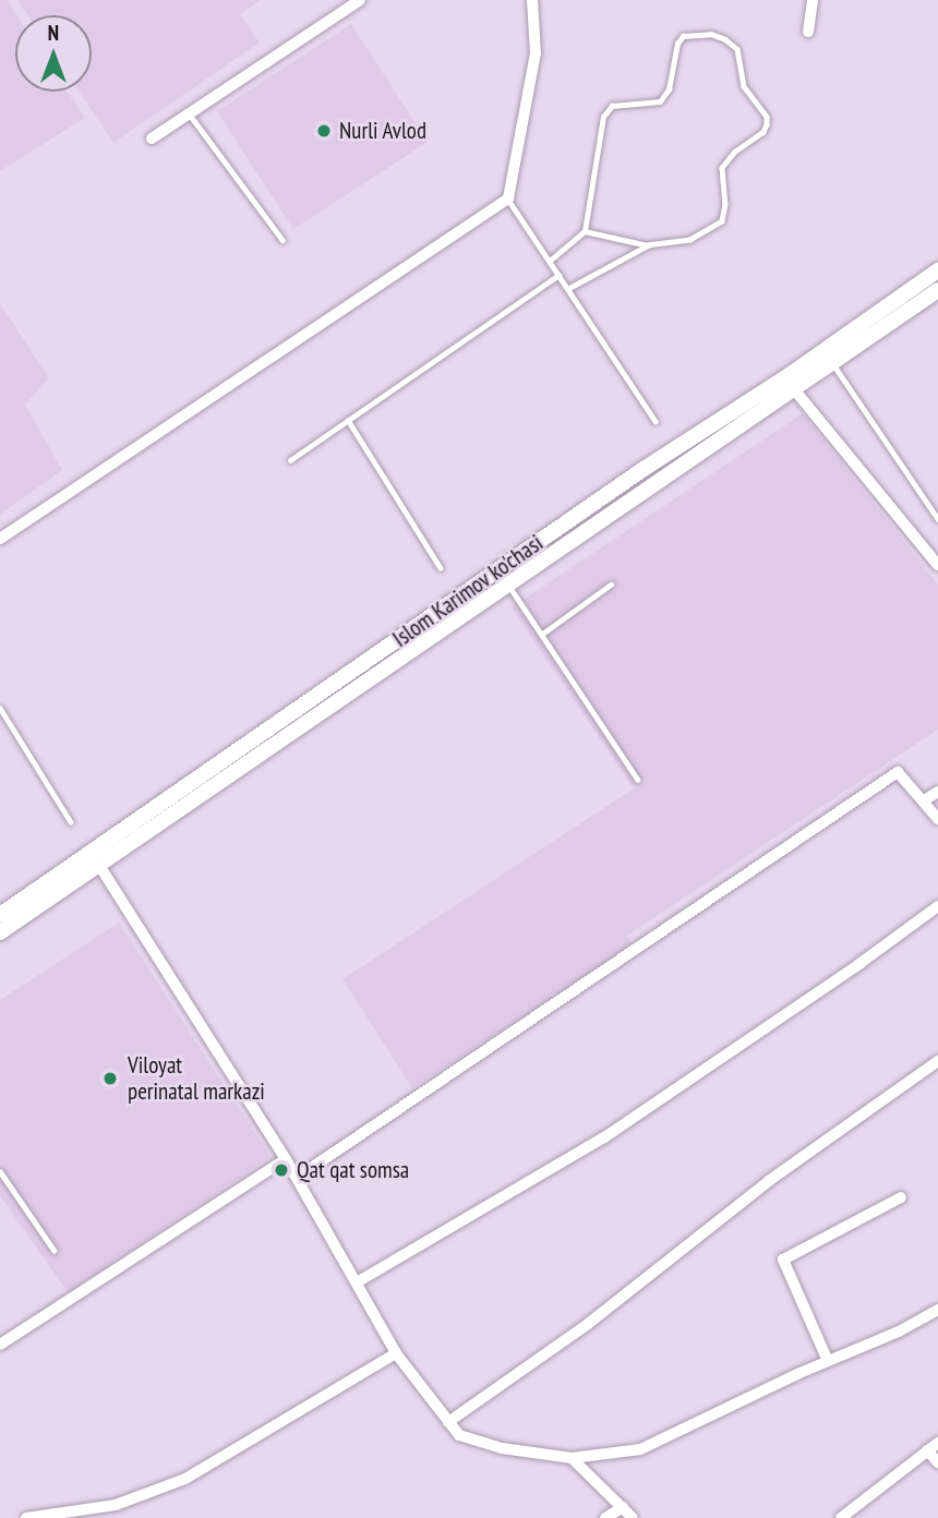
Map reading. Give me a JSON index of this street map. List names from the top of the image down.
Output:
{
  "streets": {
    "main road": ["Islom Karimov ko'chasi"]
  },
  "places": ["Nurli Avlod", "Viloyat perinatal markazi", "Qat qat somsa"],
  "north": "top"
}
